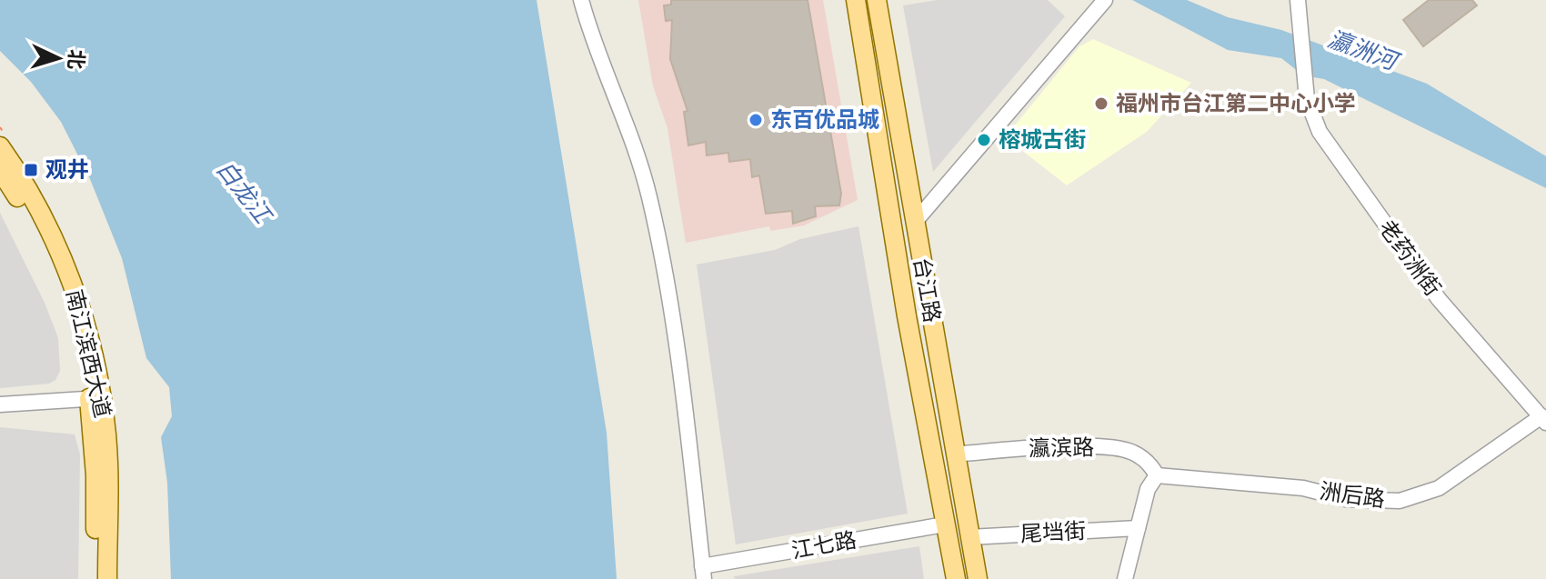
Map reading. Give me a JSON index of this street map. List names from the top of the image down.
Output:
{
  "streets": {
    "main road": ["台江路", "南江滨西大道"],
    "street": [
      "老药洲街",
      "瀛滨路",
      "洲后路",
      "尾垱街",
      "江七路"
    ]
  },
  "crossings": [
    ["老药洲街", "洲后路"],
    ["台江路", "瀛滨路"],
    ["台江路", "尾垱街"],
    ["台江路", "江七路"],
    ["瀛滨路", "洲后路"]
  ],
  "water": ["瀛洲河", "白龙江"],
  "places": {
    "other": ["福州市台江第二中心小学", "东百优品城", "榕城古街"],
    "transit": ["观井"]
  },
  "north": "right"
}
